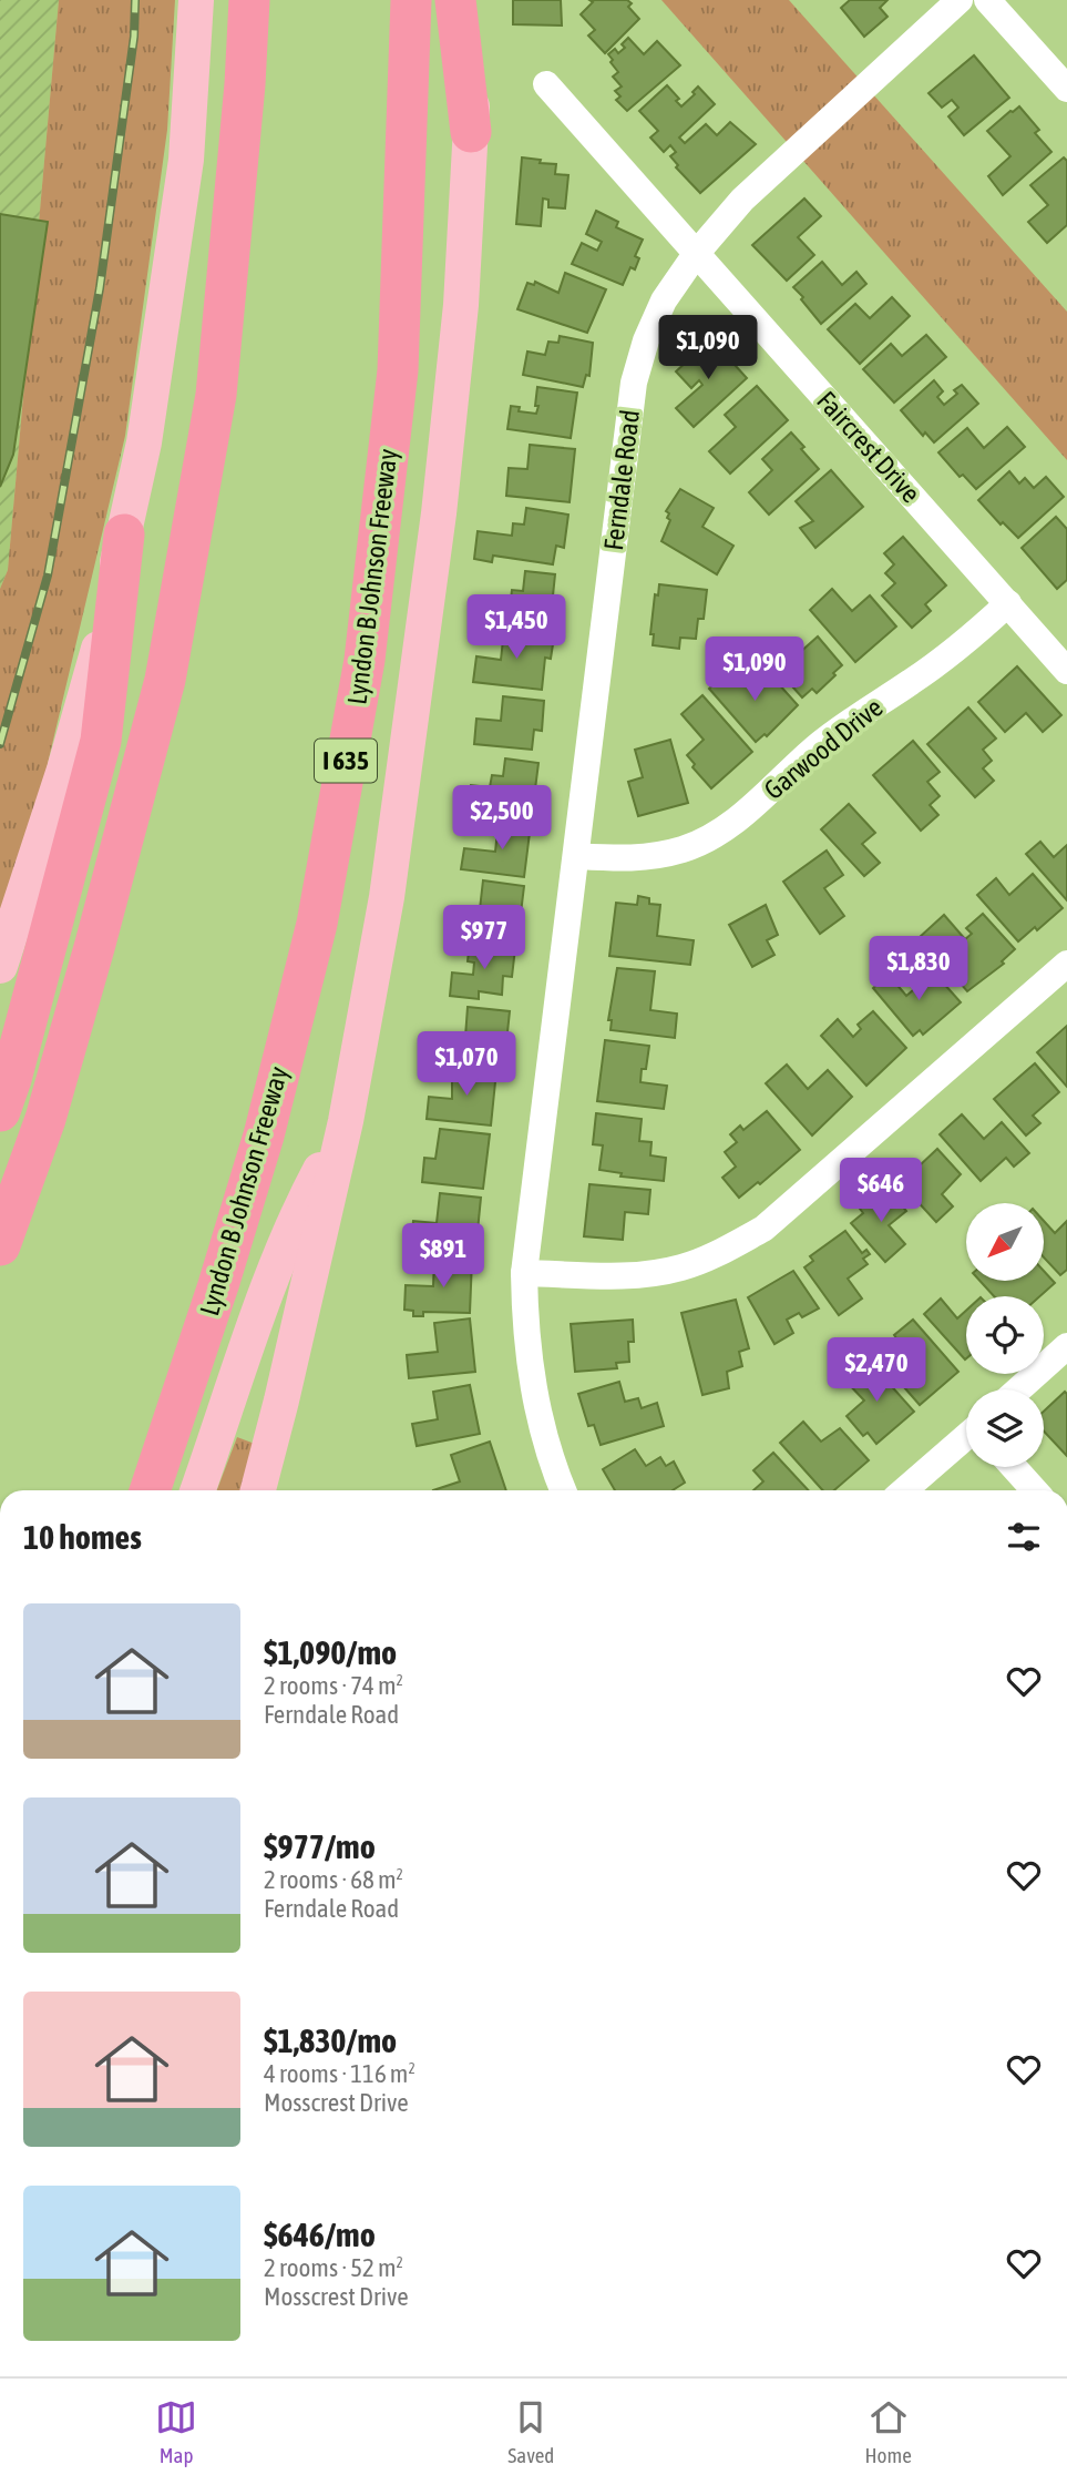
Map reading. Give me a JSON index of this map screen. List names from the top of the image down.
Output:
{
  "streets": {
    "highway": ["Lyndon B Johnson Freeway", "I 635"],
    "street": ["Faircrest Drive", "Ferndale Road", "Garwood Drive"]
  },
  "crossings": [
    ["Faircrest Drive", "Ferndale Road"],
    ["Faircrest Drive", "Garwood Drive"],
    ["Ferndale Road", "Garwood Drive"]
  ],
  "north": "bottom left",
  "page": {
    "price": [
      "$1,090",
      "$1,450",
      "$1,090",
      "$2,500",
      "$977",
      "$1,830",
      "$1,070",
      "$646",
      "$891",
      "$2,470"
    ],
    "heading": "10 homes",
    "list": [
      {
        "name": "$1,090/mo",
        "note": "2 rooms · 74 m² · Ferndale Road"
      },
      {
        "name": "$977/mo",
        "note": "2 rooms · 68 m² · Ferndale Road"
      },
      {
        "name": "$1,830/mo",
        "note": "4 rooms · 116 m² · Mosscrest Drive"
      },
      {
        "name": "$646/mo",
        "note": "2 rooms · 52 m² · Mosscrest Drive"
      }
    ],
    "tabs": ["Map", "Saved", "Home"]
  }
}
